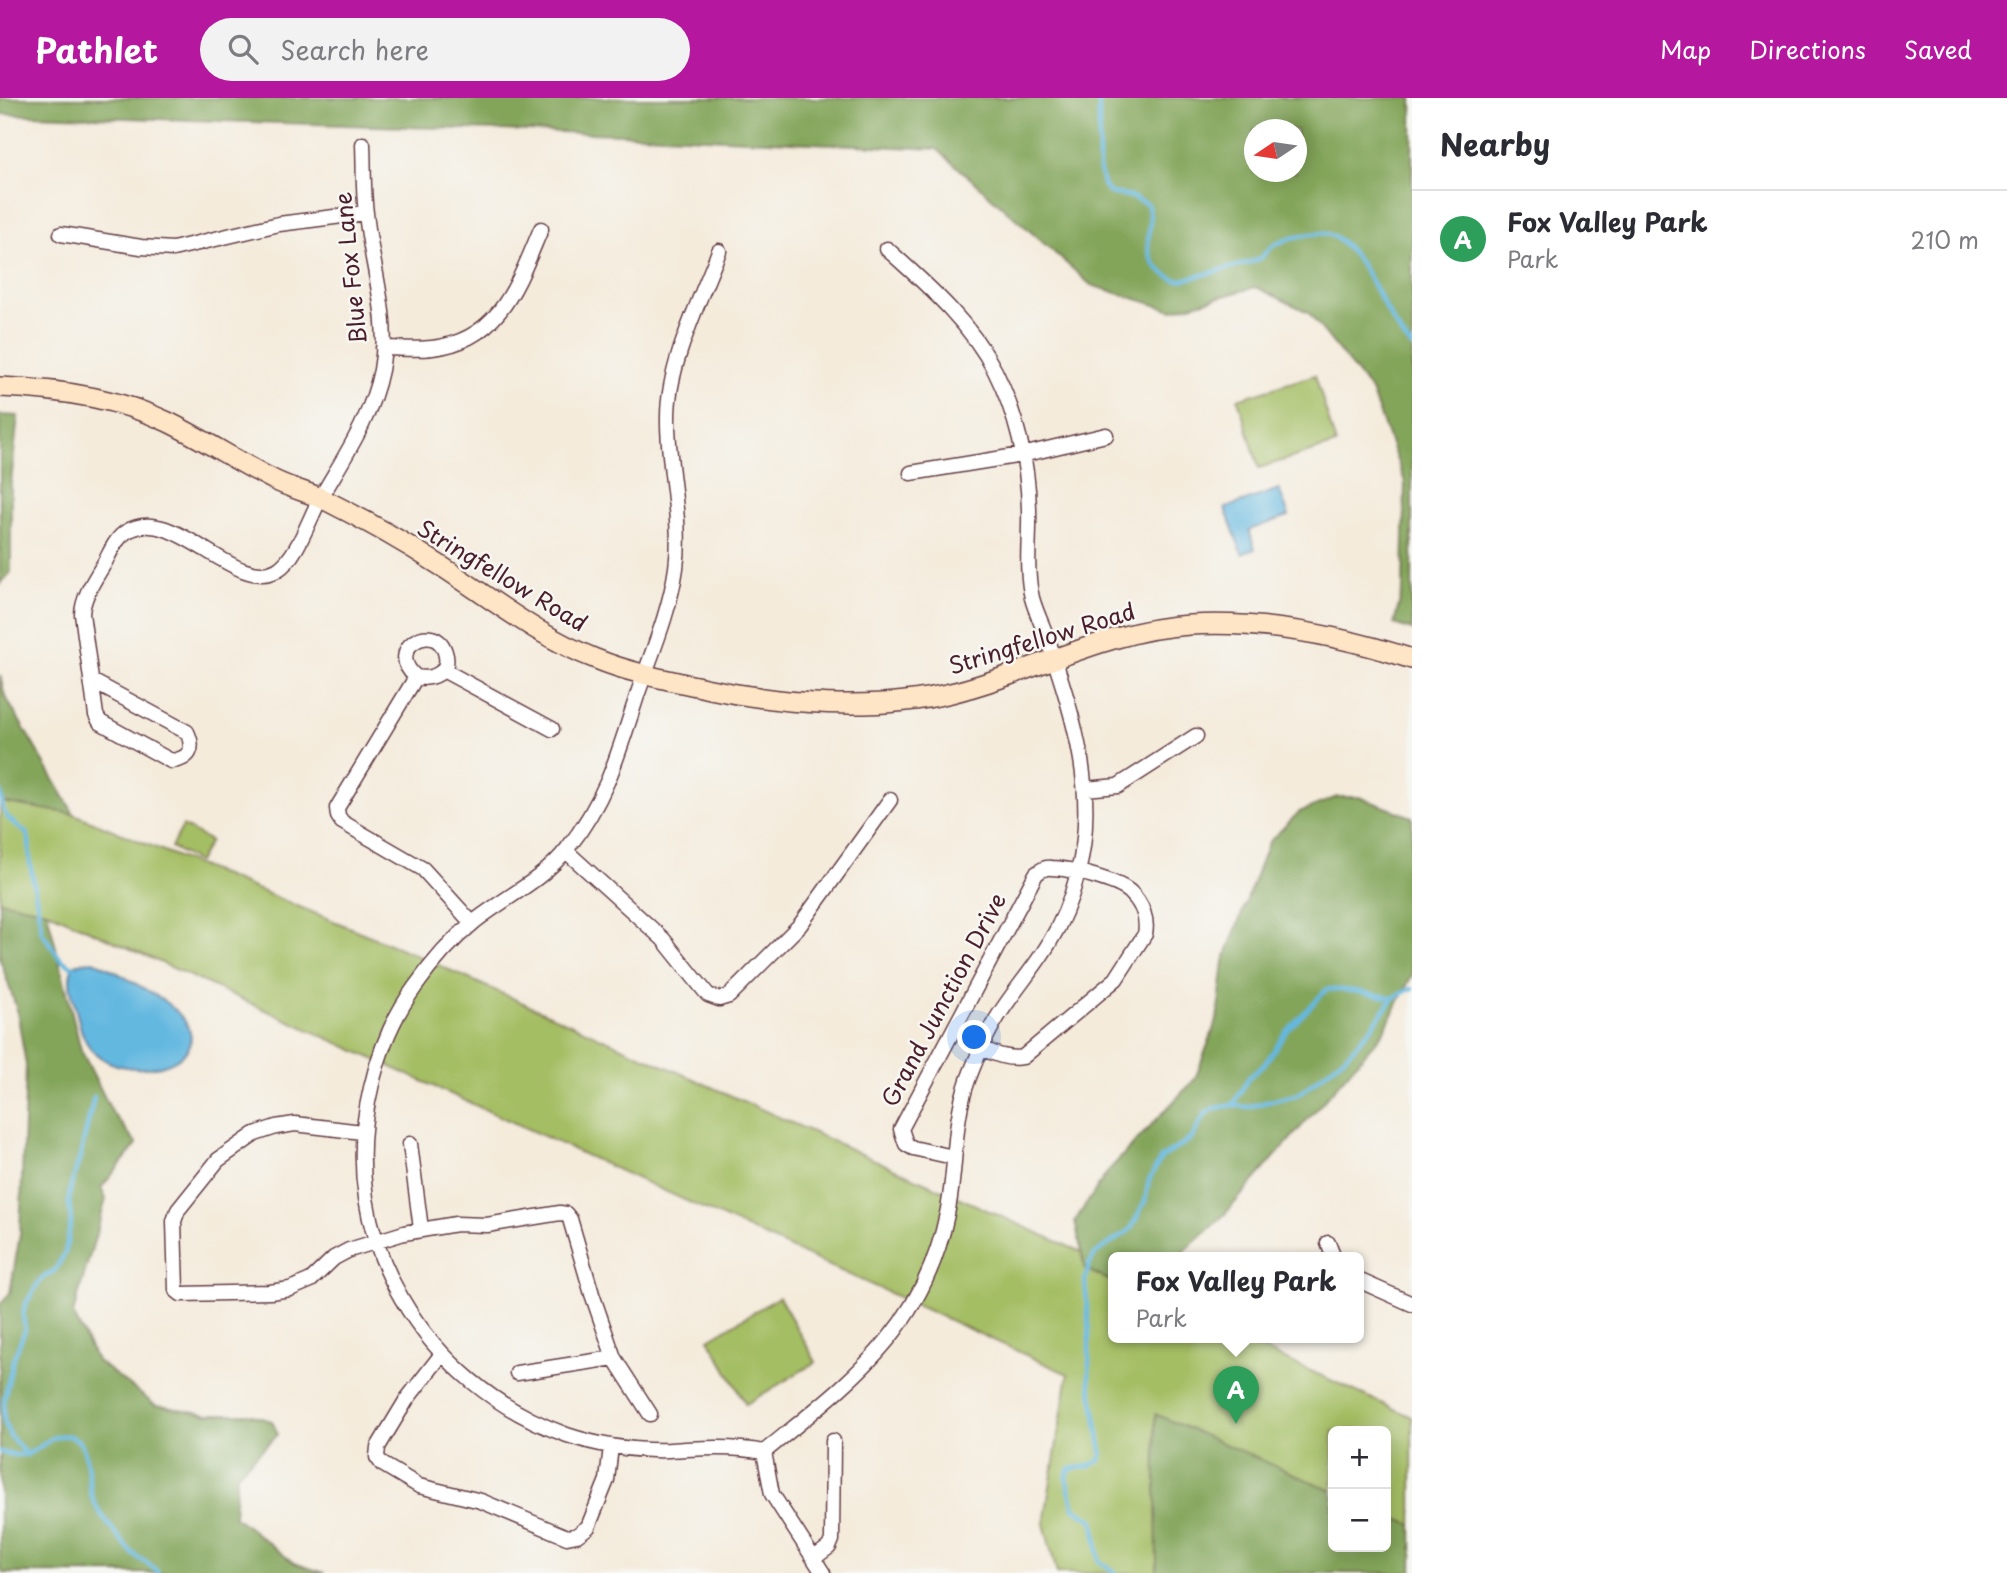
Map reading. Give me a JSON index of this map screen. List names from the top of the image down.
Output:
{
  "streets": {
    "main road": ["Stringfellow Road"],
    "street": ["Blue Fox Lane", "Grand Junction Drive"]
  },
  "crossings": [
    ["Blue Fox Lane", "Stringfellow Road"]
  ],
  "north": "left",
  "page": {
    "header": "Pathlet",
    "search": "Search here",
    "nav": ["Map", "Directions", "Saved"],
    "heading": "Nearby",
    "list": [
      {
        "mark": "A",
        "name": "Fox Valley Park",
        "note": "Park",
        "value": "210 m"
      }
    ],
    "popup": ["Fox Valley Park", "Park"],
    "pins": "A",
    "map_buttons": ["+", "−"]
  }
}
